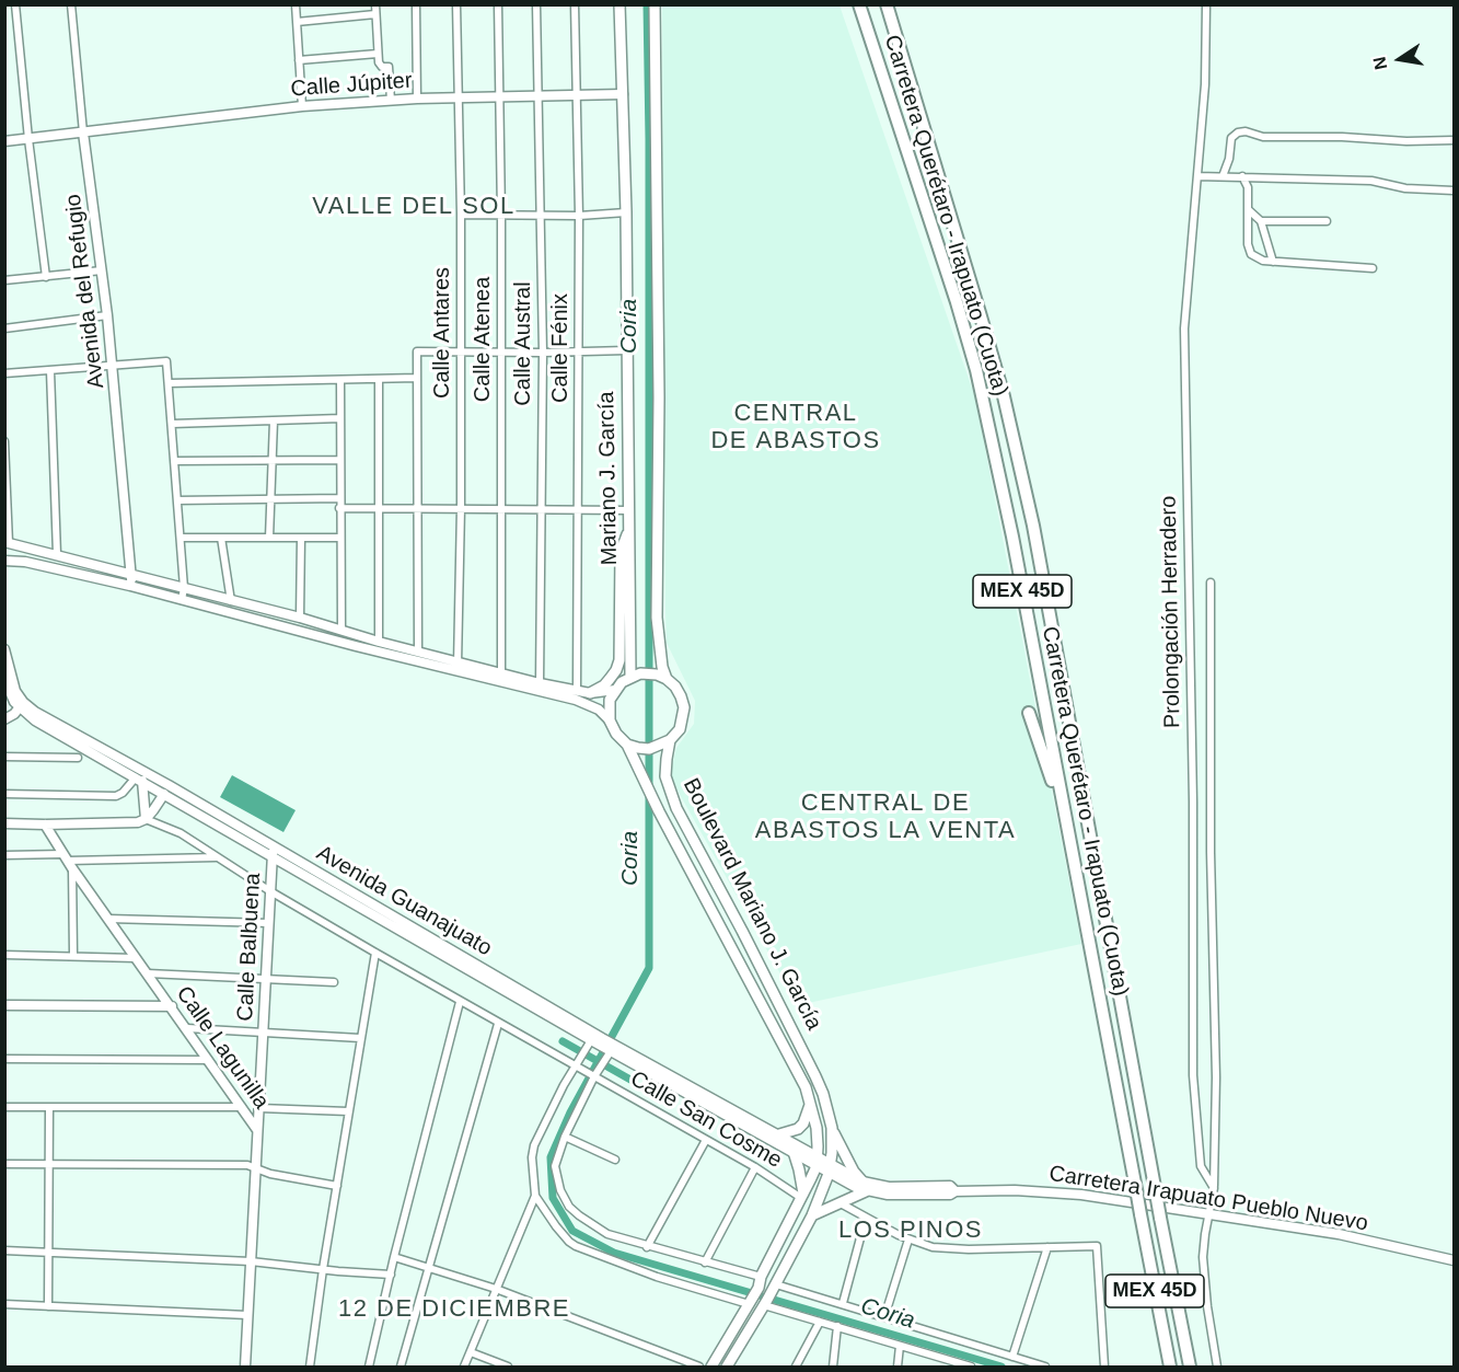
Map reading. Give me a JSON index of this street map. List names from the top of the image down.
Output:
{
  "streets": {
    "highway": ["Carretera Querétaro - Irapuato (Cuota)", "MEX 45D"],
    "main road": ["Mariano J. García", "Boulevard Mariano J. García"],
    "street": [
      "Calle Júpiter",
      "Avenida del Refugio",
      "Calle Antares",
      "Calle Atenea",
      "Calle Austral",
      "Calle Fénix",
      "Prolongación Herradero",
      "Avenida Guanajuato",
      "Calle Balbuena",
      "Calle Lagunilla",
      "Calle San Cosme",
      "Carretera Irapuato Pueblo Nuevo"
    ]
  },
  "crossings": [
    ["Calle Júpiter", "Avenida del Refugio"],
    ["Calle Júpiter", "Calle Antares"],
    ["Calle Júpiter", "Calle Atenea"],
    ["Calle Júpiter", "Calle Austral"],
    ["Calle Júpiter", "Calle Fénix"],
    ["Calle Júpiter", "Mariano J. García"],
    ["Mariano J. García", "Boulevard Mariano J. García"],
    ["Avenida Guanajuato", "Boulevard Mariano J. García"],
    ["Avenida Guanajuato", "Calle Balbuena"],
    ["Boulevard Mariano J. García", "Calle San Cosme"],
    ["Calle Balbuena", "Calle Lagunilla"],
    ["Calle Balbuena", "Calle San Cosme"]
  ],
  "districts": [
    "VALLE DEL SOL",
    "CENTRAL DE ABASTOS",
    "CENTRAL DE ABASTOS LA VENTA",
    "LOS PINOS",
    "12 DE DICIEMBRE"
  ],
  "water": ["Coria"],
  "north": "left"
}
